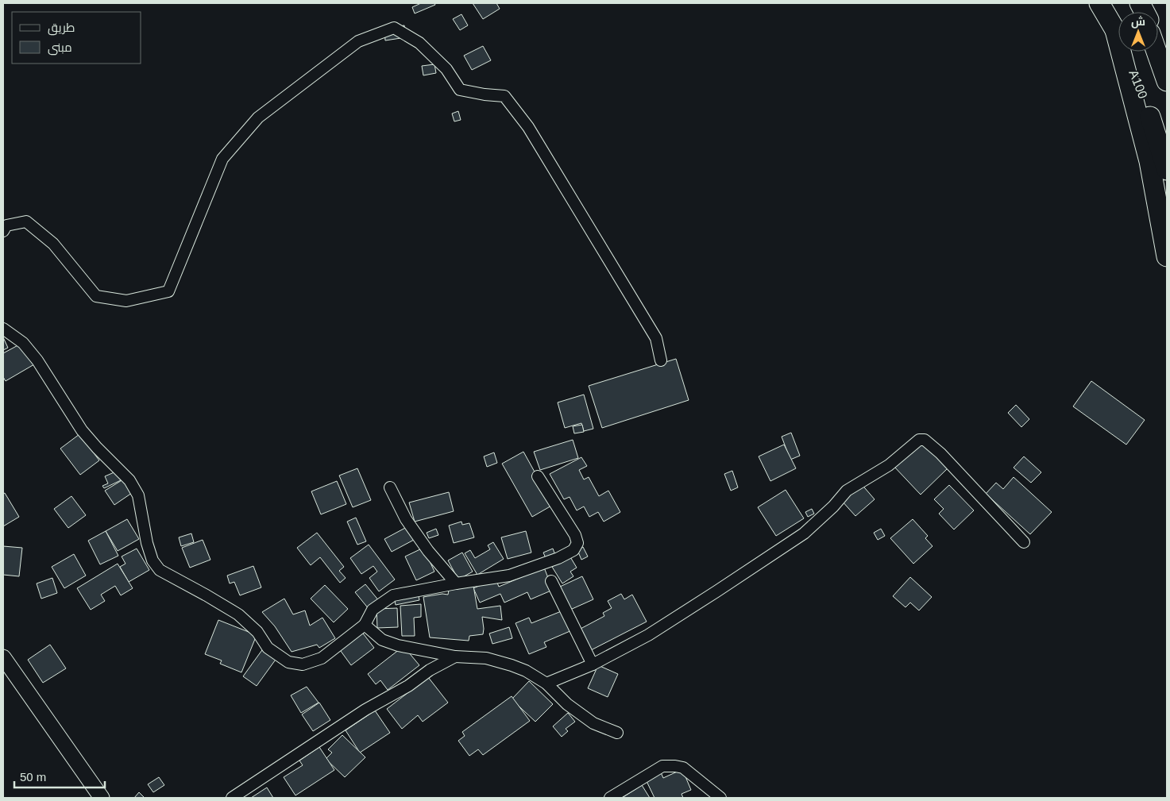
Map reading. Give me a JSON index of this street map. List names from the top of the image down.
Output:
{
  "streets": {
    "highway": ["A100"]
  },
  "legend": ["طريق", "مبنى"],
  "scale_bar": "50 m",
  "north": "top"
}
